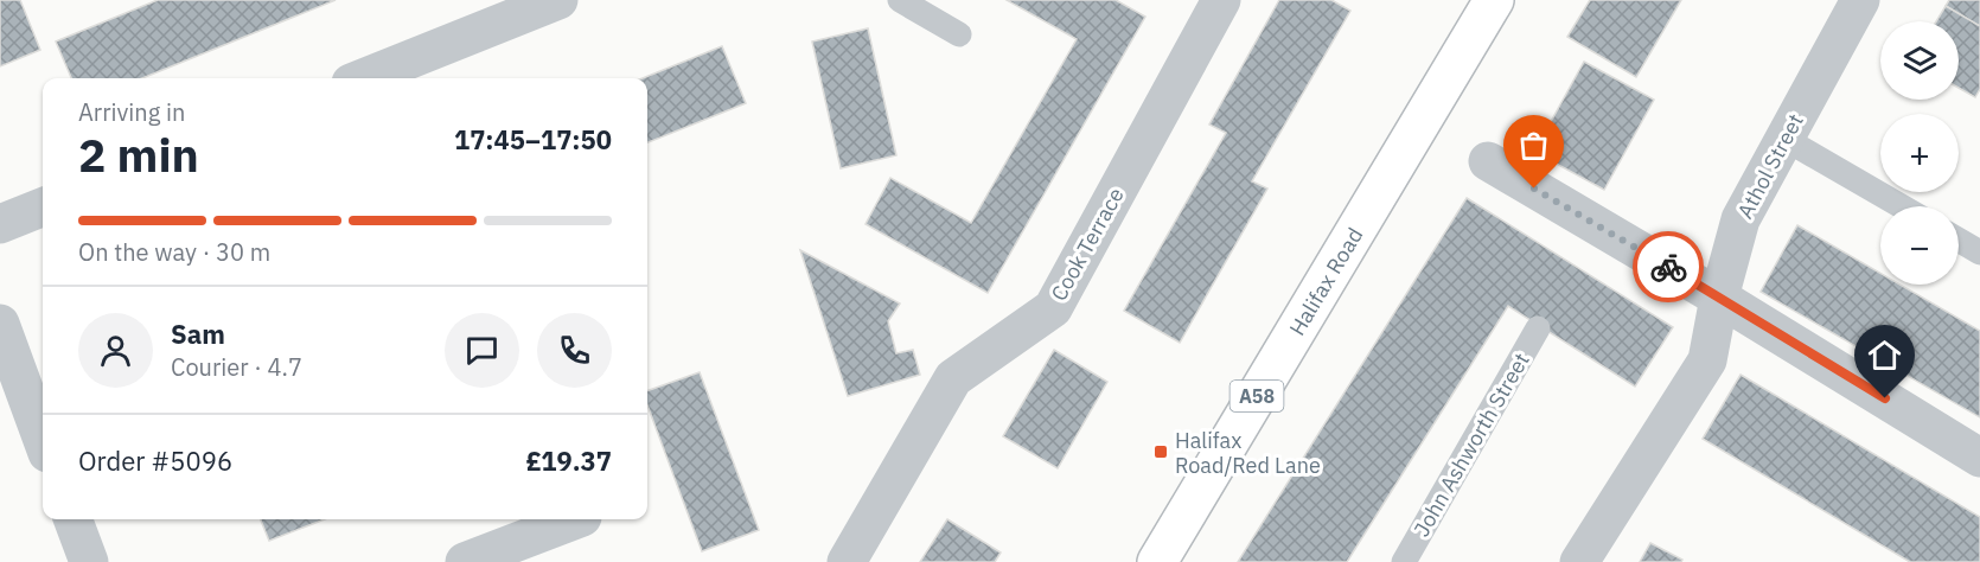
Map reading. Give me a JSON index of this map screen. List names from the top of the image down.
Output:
{
  "streets": {
    "highway": ["Halifax Road", "A58"],
    "street": ["Athol Street", "Cook Terrace"],
    "lane": ["John Ashworth Street"]
  },
  "places": {
    "transit": ["Halifax Road/Red Lane"]
  },
  "page": {
    "map_buttons": ["+", "−"],
    "heading": ["2 min", "Arriving in", "17:45–17:50"],
    "panel": [
      "Sam",
      "Courier · 4.7",
      "Order #5096",
      "£19.37"
    ],
    "bar": "On the way · 30 m"
  }
}
